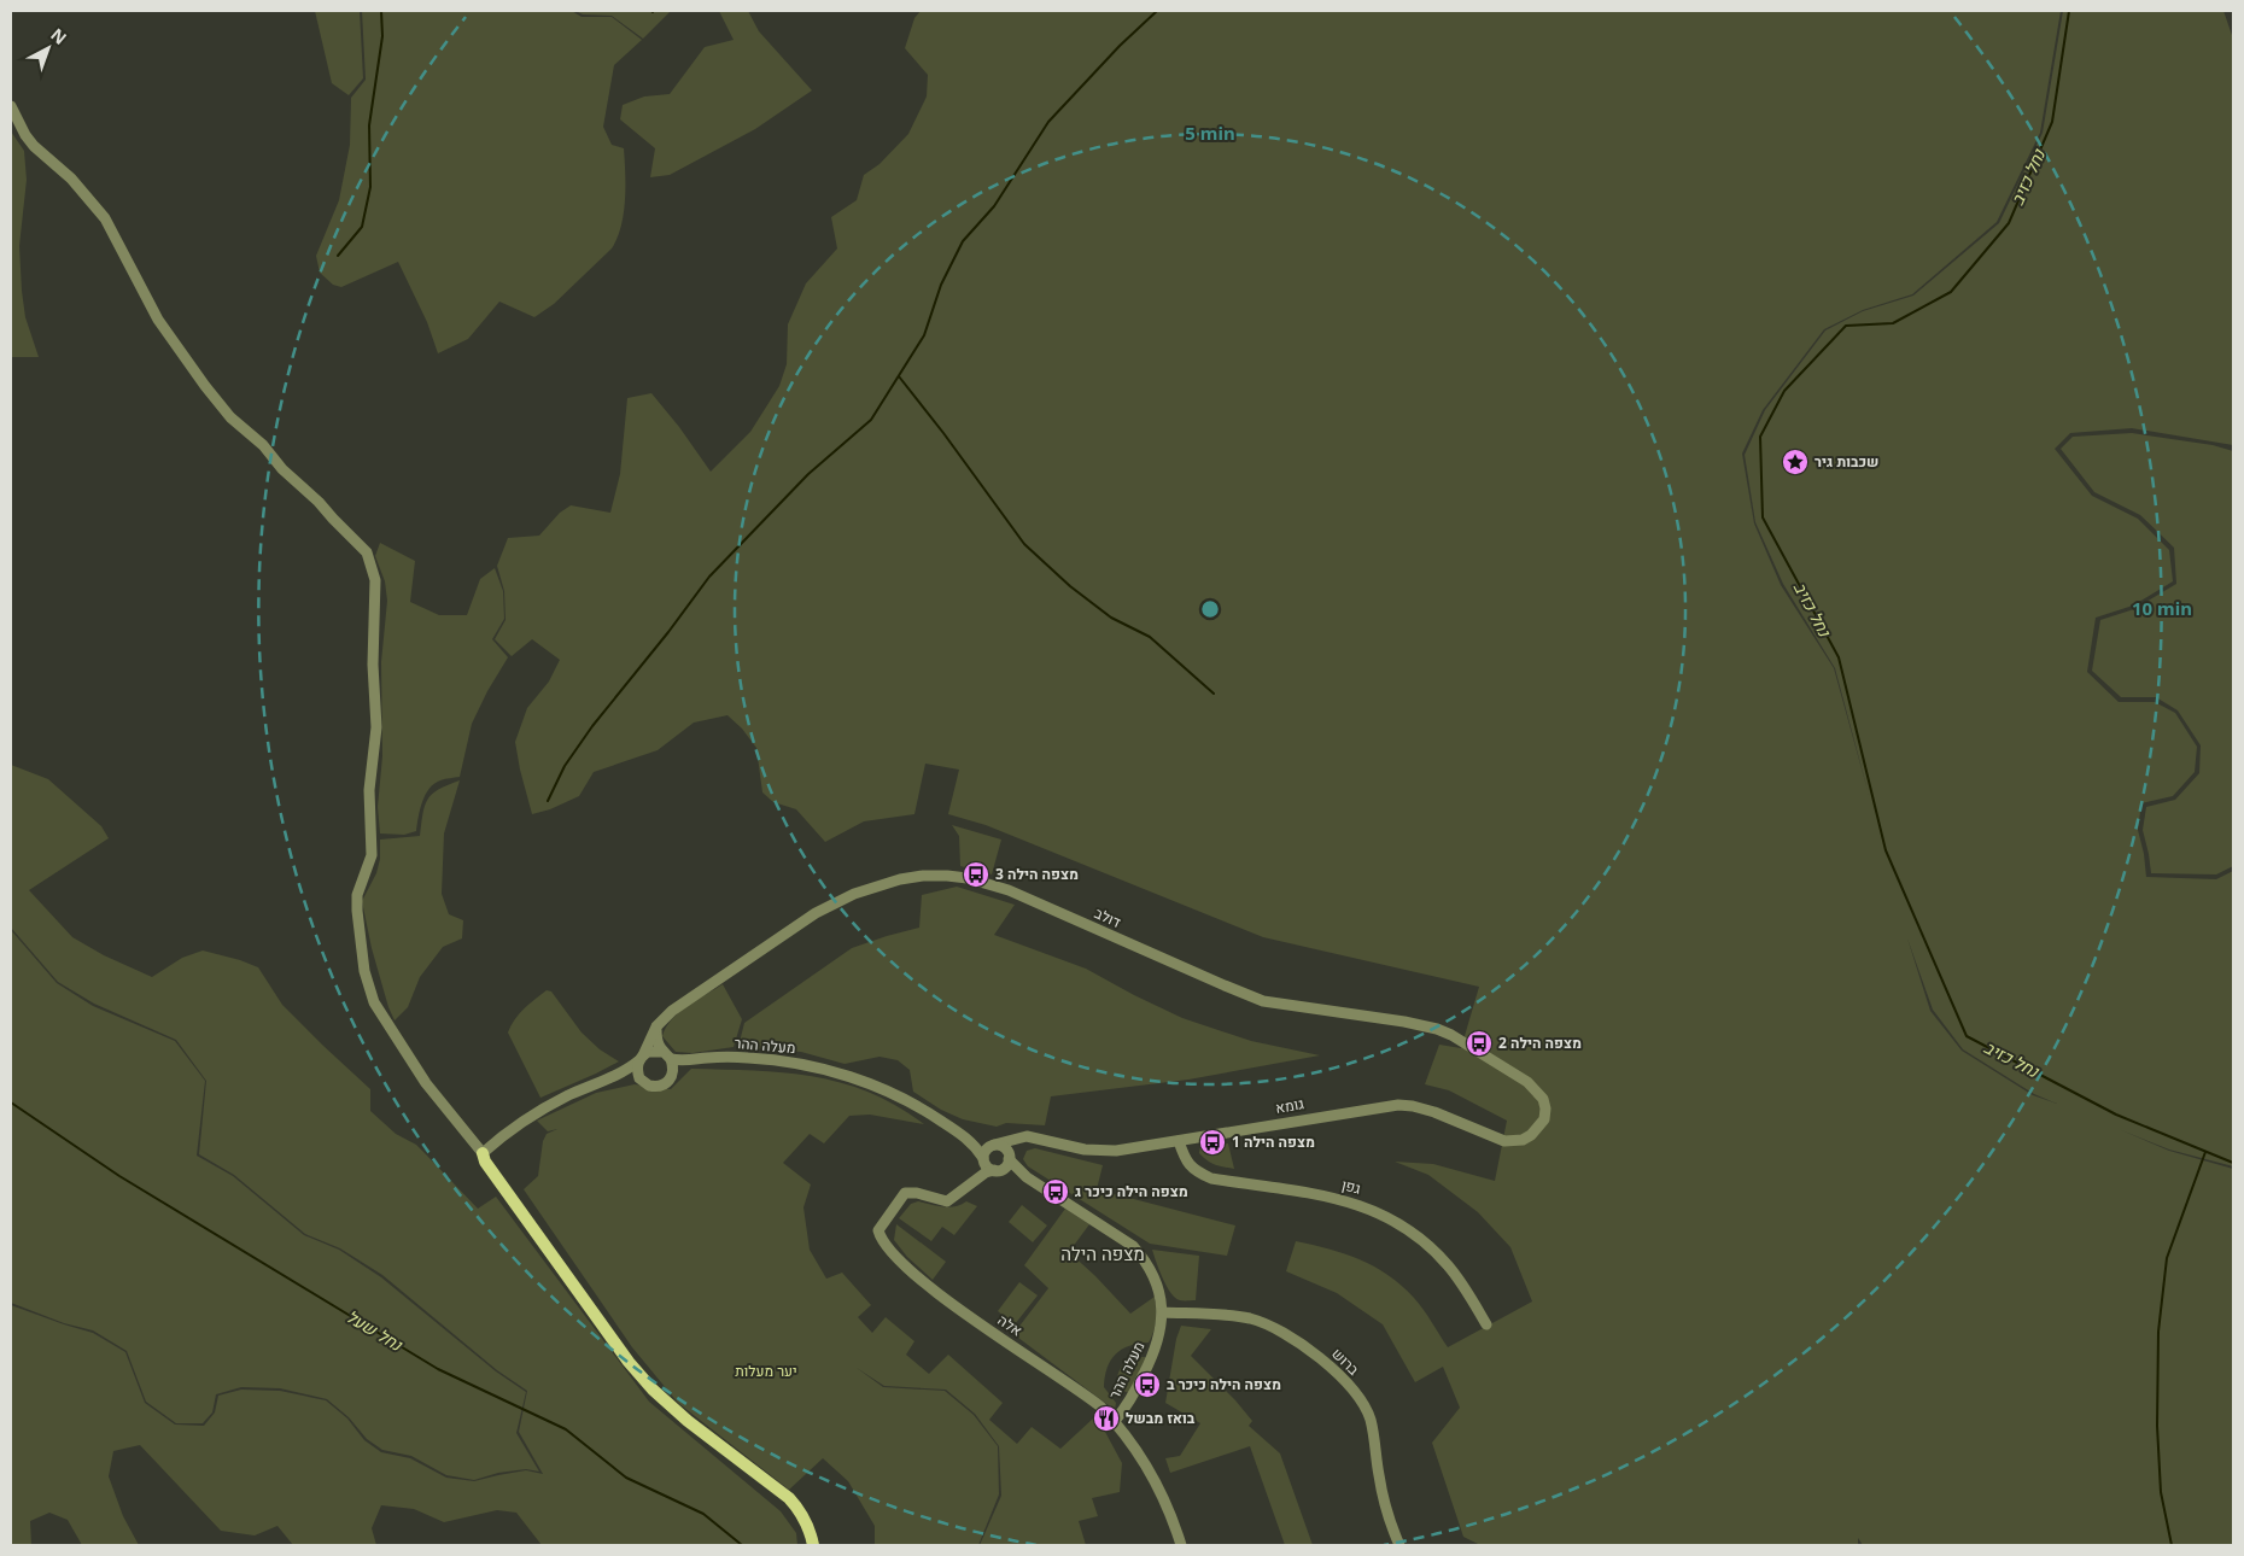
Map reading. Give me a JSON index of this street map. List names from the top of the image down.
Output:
{
  "streets": {
    "street": [
      "דולב",
      "מעלה ההר",
      "גומא",
      "גפן",
      "אלה",
      "ברוש"
    ]
  },
  "crossings": [
    ["דולב", "מעלה ההר"],
    ["דולב", "גומא"],
    ["מעלה ההר", "אלה"],
    ["מעלה ההר", "ברוש"],
    ["גומא", "גפן"]
  ],
  "districts": ["מצפה הילה"],
  "water": ["נחל כזיב", "נחל שעל"],
  "parks": ["יער מעלות"],
  "places": {
    "place": ["שכבות גיר"],
    "bus stop": [
      "מצפה הילה 3",
      "מצפה הילה 2",
      "מצפה הילה 1",
      "מצפה הילה כיכר ג",
      "מצפה הילה כיכר ב"
    ],
    "restaurant": ["בואז מבשל"]
  },
  "north": "top right",
  "rings": ["5 min", "10 min"]
}
